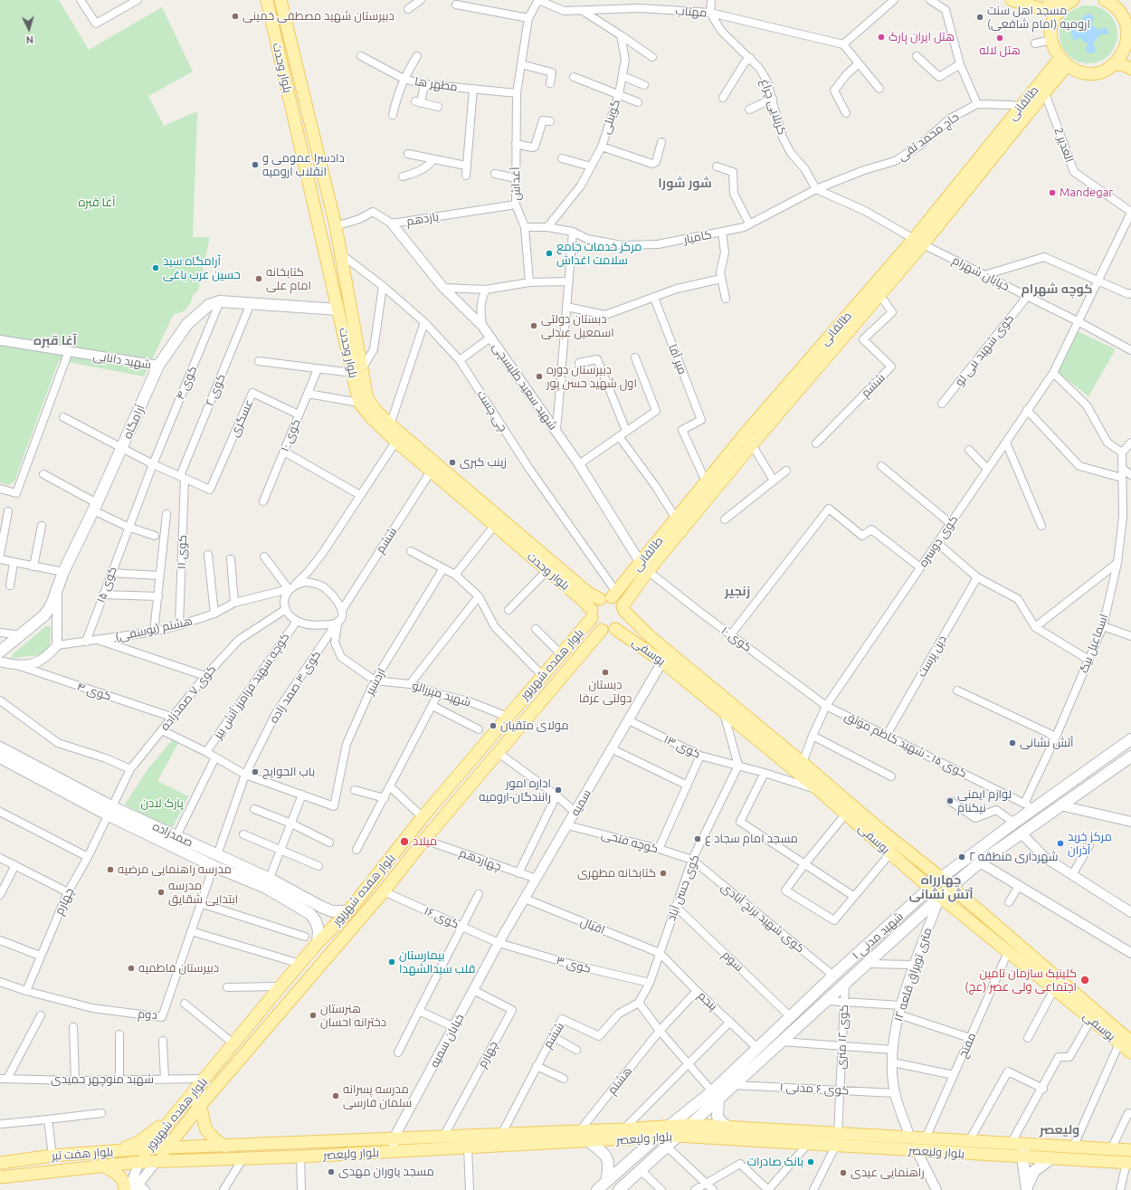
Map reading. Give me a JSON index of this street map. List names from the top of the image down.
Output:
{
  "streets": {
    "main road": [
      "بلوار وحدت",
      "طالقانی",
      "آرامگاه",
      "یوسفی",
      "بلوار هفده شهریور",
      "صمدزاده",
      "شهید مدنی ۱",
      "بلوار ولیعصر",
      "بلوار هفت تیر"
    ],
    "street": [
      "مهتاب",
      "مطهر ها",
      "کربلایی چراغ",
      "گوینلی",
      "حاج محمد تقی",
      "2 الغدیر",
      "آغداش",
      "یازدهم",
      "کامیار",
      "خیابان شهرام",
      "کوی شهید نبی لو",
      "میر آقا",
      "شهید دانایی",
      "کوی ۴",
      "ششم",
      "شهید سعید طلیسچی",
      "کوی ۲",
      "چی چست",
      "عسگری",
      "کوی ۱۰",
      "کوی دوسره",
      "کوی ۱۱",
      "کوی ۱۵",
      "هشتم (یوسفی)",
      "اسماعیل بیگ",
      "دین پرست",
      "اردشیر",
      "کوچه شهید فرامرز آتش بیز",
      "کوی ۳ صمد زاده",
      "شهید میرزالو",
      "کوی ۷ صمدزاده",
      "کوی ۱۵ - شهید کاظم موثق",
      "کوی ۱۳",
      "سمیه",
      "کوچه فتحی",
      "چهاردهم",
      "کوی حسن آباد",
      "چهارم",
      "کوی ۱۶",
      "کوی شهید برنج آبادی",
      "اقبال",
      "سوم",
      "کوی ۳",
      "۱۲ متری توپراق قلعه",
      "پنجم",
      "دوم",
      "کوی ۱۲ متری",
      "خیابان سمیه",
      "مفتح",
      "شهبد منوچهر حمیدی",
      "هشتم",
      "کوی ۶ مدنی ۱"
    ]
  },
  "crossings": [
    ["مهتاب", "کربلایی چراغ"],
    ["مهتاب", "آغداش"],
    ["بلوار وحدت", "طالقانی"],
    ["بلوار وحدت", "یازدهم"],
    ["بلوار وحدت", "ششم"],
    ["بلوار وحدت", "چی چست"],
    ["بلوار وحدت", "یوسفی"],
    ["بلوار وحدت", "بلوار هفده شهریور"],
    ["مطهر ها", "آغداش"],
    ["طالقانی", "2 الغدیر"],
    ["طالقانی", "خیابان شهرام"],
    ["طالقانی", "میر آقا"],
    ["طالقانی", "ششم"],
    ["طالقانی", "شهید سعید طلیسچی"],
    ["طالقانی", "چی چست"],
    ["طالقانی", "کوی ۱۰"],
    ["طالقانی", "یوسفی"],
    ["طالقانی", "بلوار هفده شهریور"],
    ["کربلایی چراغ", "حاج محمد تقی"],
    ["کربلایی چراغ", "کامیار"],
    ["کربلایی چراغ", "خیابان شهرام"],
    ["گوینلی", "کامیار"],
    ["حاج محمد تقی", "کامیار"],
    ["حاج محمد تقی", "خیابان شهرام"],
    ["2 الغدیر", "کوی دوسره"],
    ["آغداش", "یازدهم"],
    ["آغداش", "کامیار"],
    ["یازدهم", "شهید سعید طلیسچی"],
    ["کامیار", "خیابان شهرام"],
    ["خیابان شهرام", "کوی شهید نبی لو"],
    ["خیابان شهرام", "کوی دوسره"],
    ["شهید دانایی", "آرامگاه"],
    ["کوی ۴", "آرامگاه"],
    ["کوی ۴", "کوی ۱۵"],
    ["کوی ۴", "کوی ۷ صمدزاده"],
    ["ششم", "هشتم (یوسفی)"],
    ["ششم", "کوچه شهید فرامرز آتش بیز"],
    ["ششم", "کوی ۳ صمد زاده"],
    ["ششم", "کوی ۷ صمدزاده"],
    ["ششم", "کوی حسن آباد"],
    ["ششم", "بلوار ولیعصر"],
    ["شهید سعید طلیسچی", "کوی ۱۰"],
    ["کوی ۲", "عسگری"],
    ["کوی ۲", "کوی ۱۱"],
    ["چی چست", "یوسفی"],
    ["چی چست", "بلوار هفده شهریور"],
    ["عسگری", "کوی ۱۰"],
    ["عسگری", "کوی ۱۱"],
    ["کوی ۱۰", "کوی دوسره"],
    ["کوی ۱۰", "کوی ۱۵ - شهید کاظم موثق"],
    ["کوی دوسره", "یوسفی"],
    ["کوی دوسره", "کوی ۱۵ - شهید کاظم موثق"],
    ["کوی ۱۱", "هشتم (یوسفی)"],
    ["کوی ۱۵", "هشتم (یوسفی)"],
    ["هشتم (یوسفی)", "کوچه شهید فرامرز آتش بیز"],
    ["هشتم (یوسفی)", "کوی ۳ صمد زاده"],
    ["هشتم (یوسفی)", "کوی ۷ صمدزاده"],
    ["اسماعیل بیگ", "کوی ۱۵ - شهید کاظم موثق"],
    ["یوسفی", "بلوار هفده شهریور"],
    ["یوسفی", "کوی ۱۳"],
    ["یوسفی", "سمیه"],
    ["یوسفی", "شهید مدنی ۱"],
    ["یوسفی", "۱۲ متری توپراق قلعه"],
    ["یوسفی", "مفتح"],
    ["دین پرست", "کوی ۱۵ - شهید کاظم موثق"],
    ["بلوار هفده شهریور", "شهید میرزالو"],
    ["بلوار هفده شهریور", "صمدزاده"],
    ["بلوار هفده شهریور", "چهاردهم"],
    ["بلوار هفده شهریور", "کوی ۱۶"],
    ["بلوار هفده شهریور", "شهبد منوچهر حمیدی"],
    ["بلوار هفده شهریور", "بلوار ولیعصر"],
    ["بلوار هفده شهریور", "بلوار هفت تیر"],
    ["اردشیر", "شهید میرزالو"],
    ["کوچه شهید فرامرز آتش بیز", "کوی ۳ صمد زاده"],
    ["کوچه شهید فرامرز آتش بیز", "کوی ۷ صمدزاده"],
    ["کوی ۳ صمد زاده", "کوی ۷ صمدزاده"],
    ["کوی ۳ صمد زاده", "صمدزاده"],
    ["کوی ۳ صمد زاده", "دوم"],
    ["کوی ۷ صمدزاده", "صمدزاده"],
    ["کوی ۷ صمدزاده", "چهارم"],
    ["کوی ۱۳", "سمیه"],
    ["کوی ۱۳", "کوی حسن آباد"],
    ["سمیه", "کوچه فتحی"],
    ["سمیه", "چهاردهم"],
    ["سمیه", "کوی ۱۶"],
    ["سمیه", "اقبال"],
    ["سمیه", "کوی ۳"],
    ["سمیه", "خیابان سمیه"],
    ["صمدزاده", "چهارم"],
    ["صمدزاده", "دوم"],
    ["کوچه فتحی", "کوی حسن آباد"],
    ["کوچه فتحی", "کوی شهید برنج آبادی"],
    ["کوی حسن آباد", "کوی شهید برنج آبادی"],
    ["کوی حسن آباد", "اقبال"],
    ["کوی حسن آباد", "سوم"],
    ["کوی حسن آباد", "کوی ۳"],
    ["کوی حسن آباد", "پنجم"],
    ["چهارم", "دوم"],
    ["چهارم", "خیابان سمیه"],
    ["چهارم", "بلوار ولیعصر"],
    ["کوی ۱۶", "کوی ۳"],
    ["کوی ۱۶", "خیابان سمیه"],
    ["کوی شهید برنج آبادی", "شهید مدنی ۱"],
    ["اقبال", "پنجم"],
    ["شهید مدنی ۱", "سوم"],
    ["شهید مدنی ۱", "۱۲ متری توپراق قلعه"],
    ["شهید مدنی ۱", "پنجم"],
    ["شهید مدنی ۱", "کوی ۱۲ متری"],
    ["شهید مدنی ۱", "کوی ۶ مدنی ۱"],
    ["شهید مدنی ۱", "بلوار ولیعصر"],
    ["کوی ۳", "خیابان سمیه"],
    ["۱۲ متری توپراق قلعه", "کوی ۶ مدنی ۱"],
    ["۱۲ متری توپراق قلعه", "بلوار ولیعصر"],
    ["پنجم", "هشتم"],
    ["کوی ۱۲ متری", "کوی ۶ مدنی ۱"],
    ["کوی ۱۲ متری", "بلوار ولیعصر"],
    ["خیابان سمیه", "بلوار ولیعصر"],
    ["مفتح", "بلوار ولیعصر"],
    ["هشتم", "بلوار ولیعصر"],
    ["بلوار ولیعصر", "بلوار هفت تیر"]
  ],
  "districts": [
    "شور شورا",
    "کوچه شهرام",
    "آغا قبره",
    "زنجیر",
    "چهارراه آتش نشانی",
    "ولیعصر"
  ],
  "parks": ["آغا قبره", "پارک لادن"],
  "places": [
    "دبیرستان شهید مصطفی خمینی",
    "مسجد اهل سنت ارومیه (امام شافعی)",
    "هتل ایران پارک",
    "هتل لاله",
    "دادسرا عمومی و انقلاب ارومیه",
    "Mandegar",
    "مرکز خدمات جامع سلامت اغداش",
    "آرامگاه سید حسین عرب باغی",
    "کتابخانه امام علی",
    "دبستان دولتی اسمعیل عبدلی",
    "دبیرستان دوره اول شهید حسن پور",
    "زینب کبری",
    "دبستان دولتی عرفا",
    "مولای متقیان",
    "آتش نشانی",
    "باب الحوایج",
    "اداره امور رانندگان-ارومیه",
    "لوازم ایمنی نیکنام",
    "مسجد امام سجاد ع",
    "میلاد",
    "مرکز خرید آذران",
    "شهرداری منطقه ۲",
    "مدرسه راهنمایی مرضیه",
    "کتابخانه مطهری",
    "مدرسه ابتدایی شقایق",
    "بیمارستان قلب سیدالشهدا",
    "دبیرستان فاطمیه",
    "کلینیک سازمان تامین اجتماعی ولی عصر (عج)",
    "هنرستان دخترانه احسان",
    "مدرسه پسرانه سلمان فارسی",
    "بانک صادرات",
    "مسجد یاوران مهدی",
    "راهنمایی عیدی"
  ],
  "north": "bottom"
}
